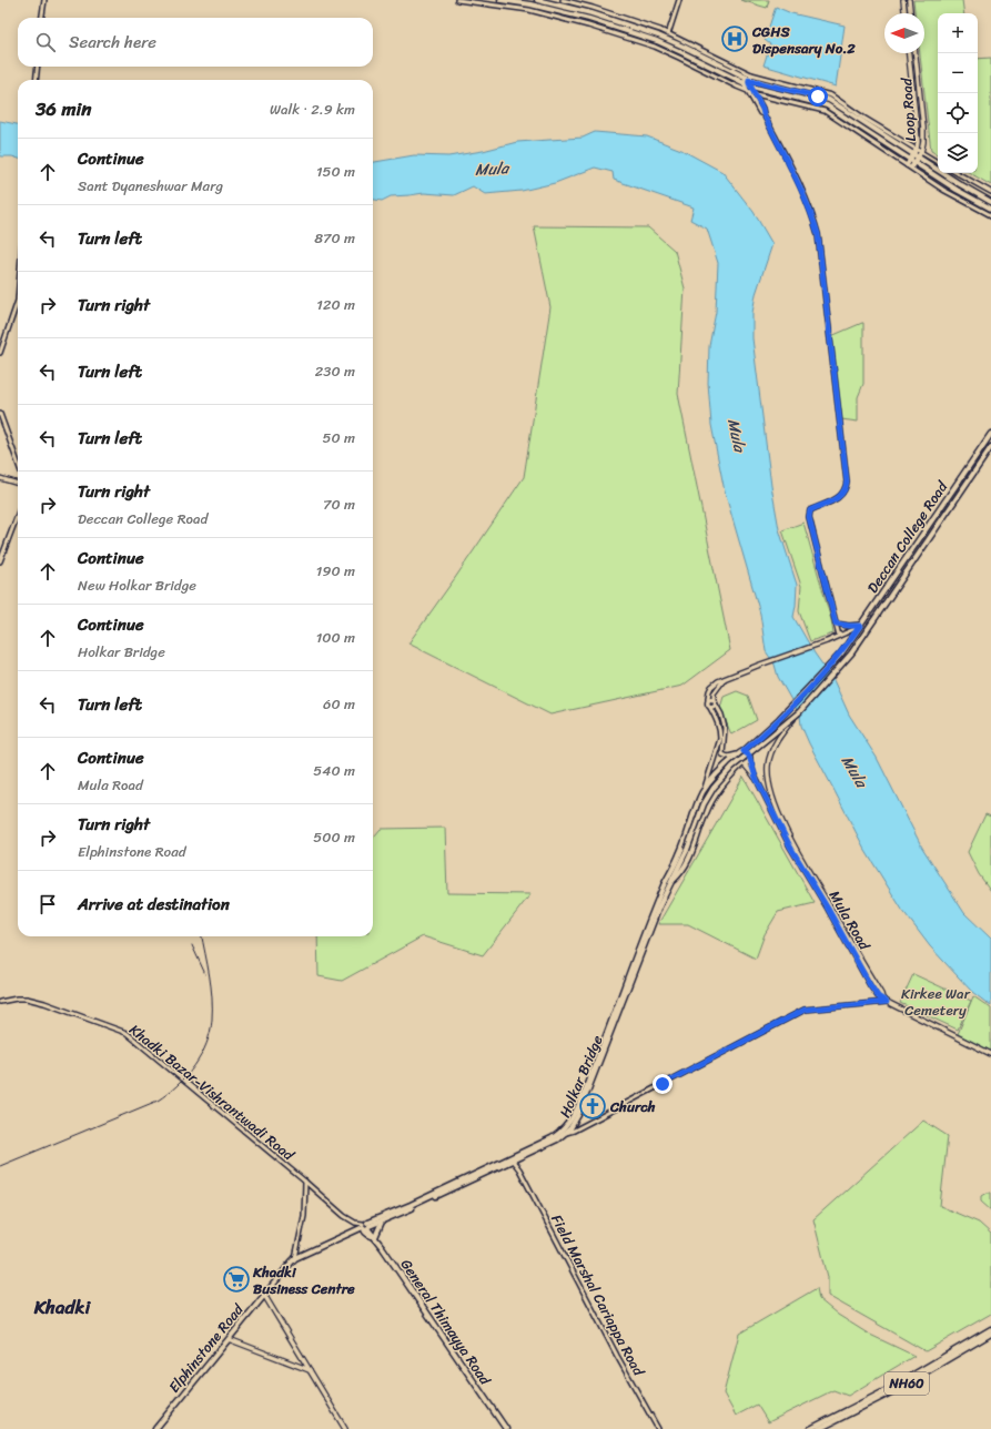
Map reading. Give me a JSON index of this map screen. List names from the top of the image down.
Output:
{
  "streets": {
    "main road": [
      "Loop Road",
      "Deccan College Road",
      "Mula Road",
      "Holkar Bridge",
      "General Thimayya Road",
      "Elphinstone Road",
      "NH60"
    ],
    "street": ["Khadki Bazar-Vishrantwadi Road", "Field Marshal Cariappa Road"]
  },
  "crossings": [
    ["Deccan College Road", "Mula Road"],
    ["Deccan College Road", "Holkar Bridge"],
    ["Deccan College Road", "Elphinstone Road"],
    ["Mula Road", "Elphinstone Road"],
    ["Holkar Bridge", "Elphinstone Road"],
    ["Khadki Bazar-Vishrantwadi Road", "General Thimayya Road"],
    ["Khadki Bazar-Vishrantwadi Road", "Elphinstone Road"],
    ["Field Marshal Cariappa Road", "Elphinstone Road"],
    ["General Thimayya Road", "Elphinstone Road"]
  ],
  "districts": ["Khadki"],
  "water": ["Mula"],
  "parks": ["Kirkee War Cemetery"],
  "places": {
    "hospital": ["CGHS Dispensary No.2"],
    "church": ["Church"],
    "supermarket": ["Khadki Business Centre"]
  },
  "north": "left",
  "page": {
    "map_buttons": ["+", "−"],
    "search": "Search here",
    "heading": ["36 min", "Walk · 2.9 km"],
    "list": [
      ["Continue", "Sant Dyaneshwar Marg", "150 m"],
      ["Turn left", "870 m"],
      ["Turn right", "120 m"],
      ["Turn left", "230 m"],
      ["Turn left", "50 m"],
      ["Turn right", "Deccan College Road", "70 m"],
      ["Continue", "New Holkar Bridge", "190 m"],
      ["Continue", "Holkar Bridge", "100 m"],
      ["Turn left", "60 m"],
      ["Continue", "Mula Road", "540 m"],
      ["Turn right", "Elphinstone Road", "500 m"],
      "Arrive at destination"
    ]
  }
}
